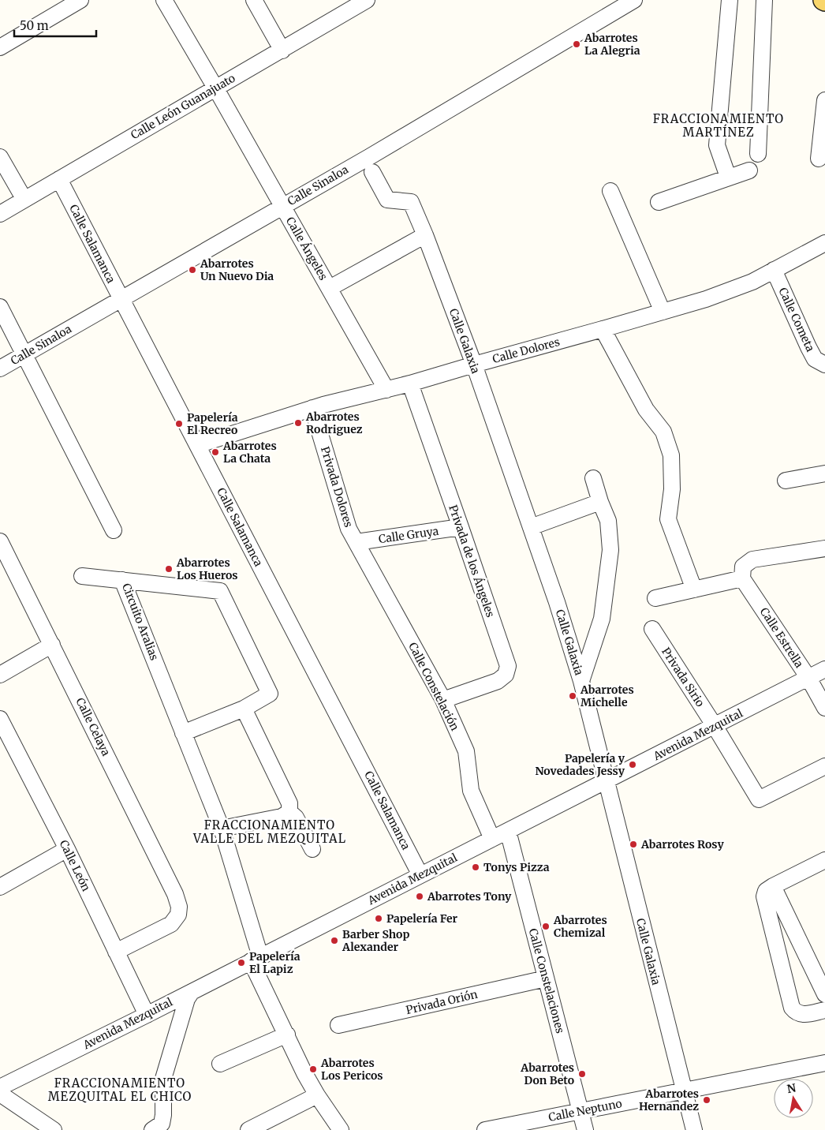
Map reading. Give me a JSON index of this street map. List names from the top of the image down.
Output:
{
  "streets": {
    "street": [
      "Calle León Guanajuato",
      "Calle Sinaloa",
      "Calle Salamanca",
      "Calle Ángeles",
      "Calle Cometa",
      "Calle Galaxia",
      "Calle Dolores",
      "Privada Dolores",
      "Calle Gruya",
      "Privada de los Ángeles",
      "Circuito Aralias",
      "Calle Estrella",
      "Privada Sirio",
      "Calle Constelación",
      "Calle Celaya",
      "Avenida Mezquital",
      "Calle León",
      "Calle Constelaciones",
      "Privada Orión",
      "Calle Neptuno"
    ]
  },
  "crossings": [
    ["Calle León Guanajuato", "Calle Salamanca"],
    ["Calle León Guanajuato", "Calle Ángeles"],
    ["Calle Sinaloa", "Calle Salamanca"],
    ["Calle Sinaloa", "Calle Ángeles"],
    ["Calle Salamanca", "Calle Dolores"],
    ["Calle Salamanca", "Avenida Mezquital"],
    ["Calle Ángeles", "Calle Dolores"],
    ["Calle Cometa", "Calle Dolores"],
    ["Calle Galaxia", "Calle Dolores"],
    ["Calle Galaxia", "Avenida Mezquital"],
    ["Calle Galaxia", "Calle Neptuno"],
    ["Calle Dolores", "Privada Dolores"],
    ["Calle Dolores", "Privada de los Ángeles"],
    ["Privada Dolores", "Calle Gruya"],
    ["Privada Dolores", "Calle Constelación"],
    ["Calle Gruya", "Privada de los Ángeles"],
    ["Calle Gruya", "Calle Constelación"],
    ["Privada de los Ángeles", "Calle Constelación"],
    ["Circuito Aralias", "Avenida Mezquital"],
    ["Calle Estrella", "Avenida Mezquital"],
    ["Privada Sirio", "Avenida Mezquital"],
    ["Calle Constelación", "Avenida Mezquital"],
    ["Calle Celaya", "Calle León"],
    ["Avenida Mezquital", "Calle León"],
    ["Avenida Mezquital", "Calle Constelaciones"],
    ["Calle Constelaciones", "Privada Orión"],
    ["Calle Constelaciones", "Calle Neptuno"]
  ],
  "districts": ["FRACCIONAMIENTO MARTÍNEZ", "FRACCIONAMIENTO VALLE DEL MEZQUITAL", "FRACCIONAMIENTO MEZQUITAL EL CHICO"],
  "places": [
    "Abarrotes La Alegria",
    "Abarrotes Un Nuevo Dia",
    "Abarrotes Rodriguez",
    "Papelería El Recreo",
    "Abarrotes La Chata",
    "Abarrotes Los Hueros",
    "Abarrotes Michelle",
    "Papelería y Novedades Jessy",
    "Abarrotes Rosy",
    "Tonys Pizza",
    "Abarrotes Tony",
    "Papelería Fer",
    "Abarrotes Chemizal",
    "Barber Shop Alexander",
    "Papelería El Lapiz",
    "Abarrotes Los Pericos",
    "Abarrotes Don Beto",
    "Abarrotes Hernandez"
  ],
  "scale_bar": "50 m",
  "north": "top"
}
